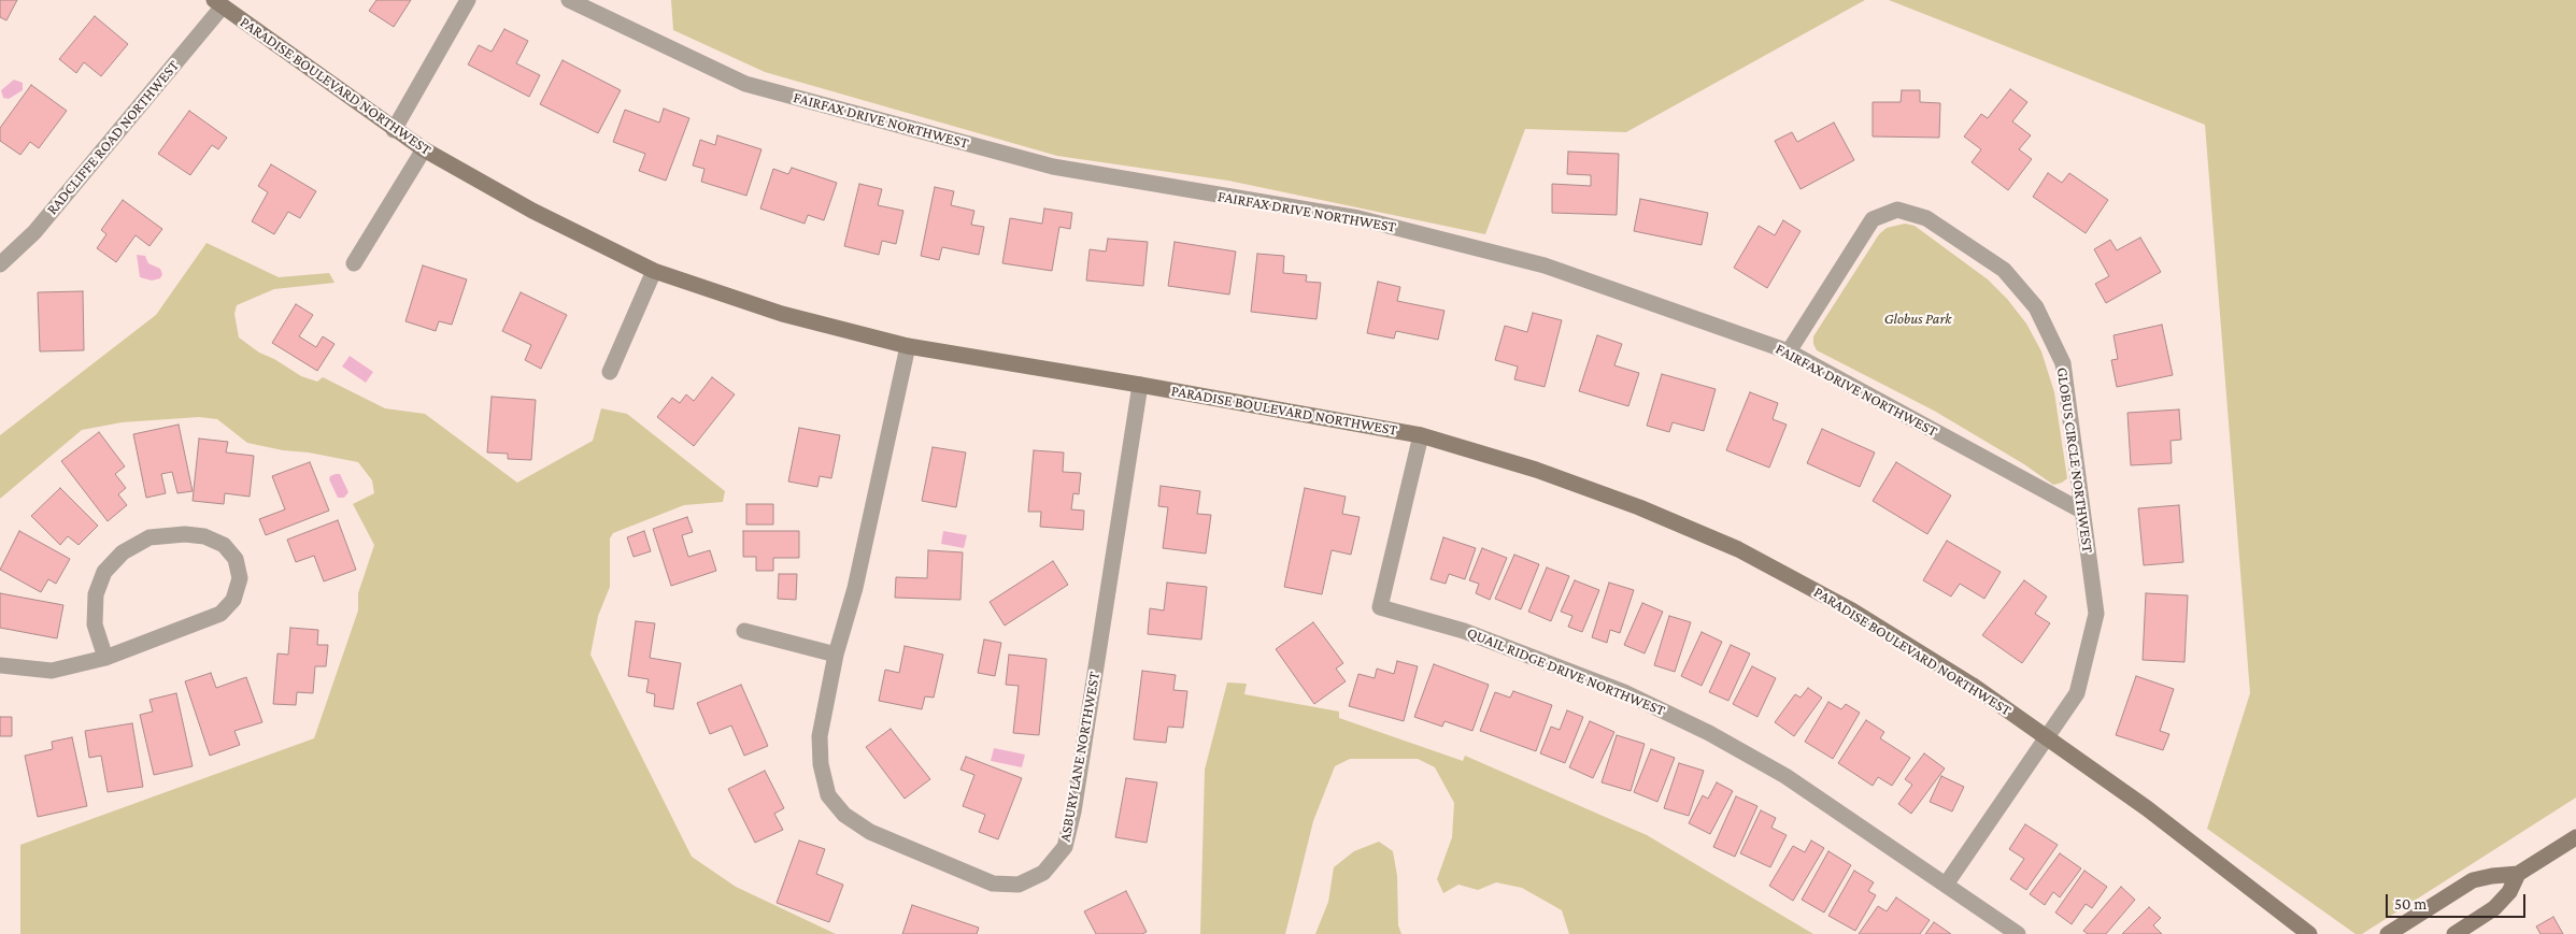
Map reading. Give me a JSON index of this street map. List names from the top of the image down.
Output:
{
  "streets": {
    "street": [
      "PARADISE BOULEVARD NORTHWEST",
      "FAIRFAX DRIVE NORTHWEST",
      "RADCLIFFE ROAD NORTHWEST",
      "GLOBUS CIRCLE NORTHWEST",
      "QUAIL RIDGE DRIVE NORTHWEST",
      "ASBURY LANE NORTHWEST"
    ]
  },
  "crossings": [
    ["PARADISE BOULEVARD NORTHWEST", "RADCLIFFE ROAD NORTHWEST"],
    ["PARADISE BOULEVARD NORTHWEST", "GLOBUS CIRCLE NORTHWEST"],
    ["PARADISE BOULEVARD NORTHWEST", "QUAIL RIDGE DRIVE NORTHWEST"],
    ["PARADISE BOULEVARD NORTHWEST", "ASBURY LANE NORTHWEST"],
    ["FAIRFAX DRIVE NORTHWEST", "GLOBUS CIRCLE NORTHWEST"]
  ],
  "parks": ["Globus Park"],
  "scale_bar": "50 m"
}
